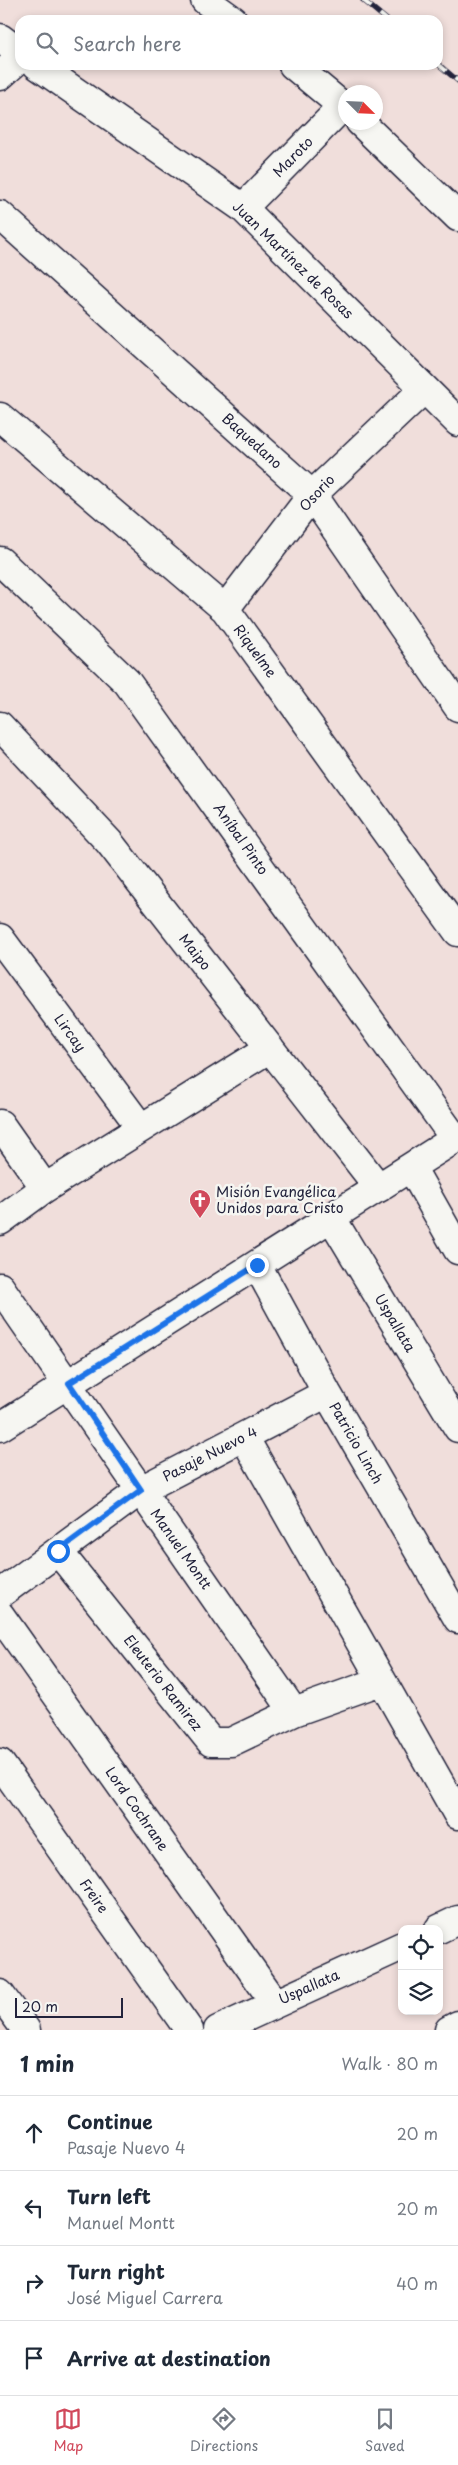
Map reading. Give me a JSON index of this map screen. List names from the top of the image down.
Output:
{
  "streets": {
    "street": [
      "Maroto",
      "Juan Martínez de Rosas",
      "Baquedano",
      "Osorio",
      "Riquelme",
      "Aníbal Pinto",
      "Maipo",
      "Lircay",
      "Uspallata",
      "Patricio Linch",
      "Pasaje Nuevo 4",
      "Manuel Montt",
      "Eleuterio Ramirez",
      "Lord Cochrane",
      "Freire"
    ]
  },
  "crossings": [
    ["Maroto", "Juan Martínez de Rosas"],
    ["Juan Martínez de Rosas", "Osorio"],
    ["Baquedano", "Osorio"],
    ["Osorio", "Riquelme"],
    ["Uspallata", "Lord Cochrane"],
    ["Patricio Linch", "Pasaje Nuevo 4"],
    ["Pasaje Nuevo 4", "Manuel Montt"],
    ["Pasaje Nuevo 4", "Eleuterio Ramirez"],
    ["Manuel Montt", "Eleuterio Ramirez"]
  ],
  "places": {
    "church": ["Misión Evangélica Unidos para Cristo"]
  },
  "scale_bar": "20 m",
  "north": "bottom right",
  "page": {
    "search": "Search here",
    "scale": "20 m",
    "heading": ["1 min", "Walk · 80 m"],
    "list": [
      ["Continue", "Pasaje Nuevo 4", "20 m"],
      ["Turn left", "Manuel Montt", "20 m"],
      ["Turn right", "José Miguel Carrera", "40 m"],
      "Arrive at destination"
    ],
    "nav": ["Map", "Directions", "Saved"]
  }
}
